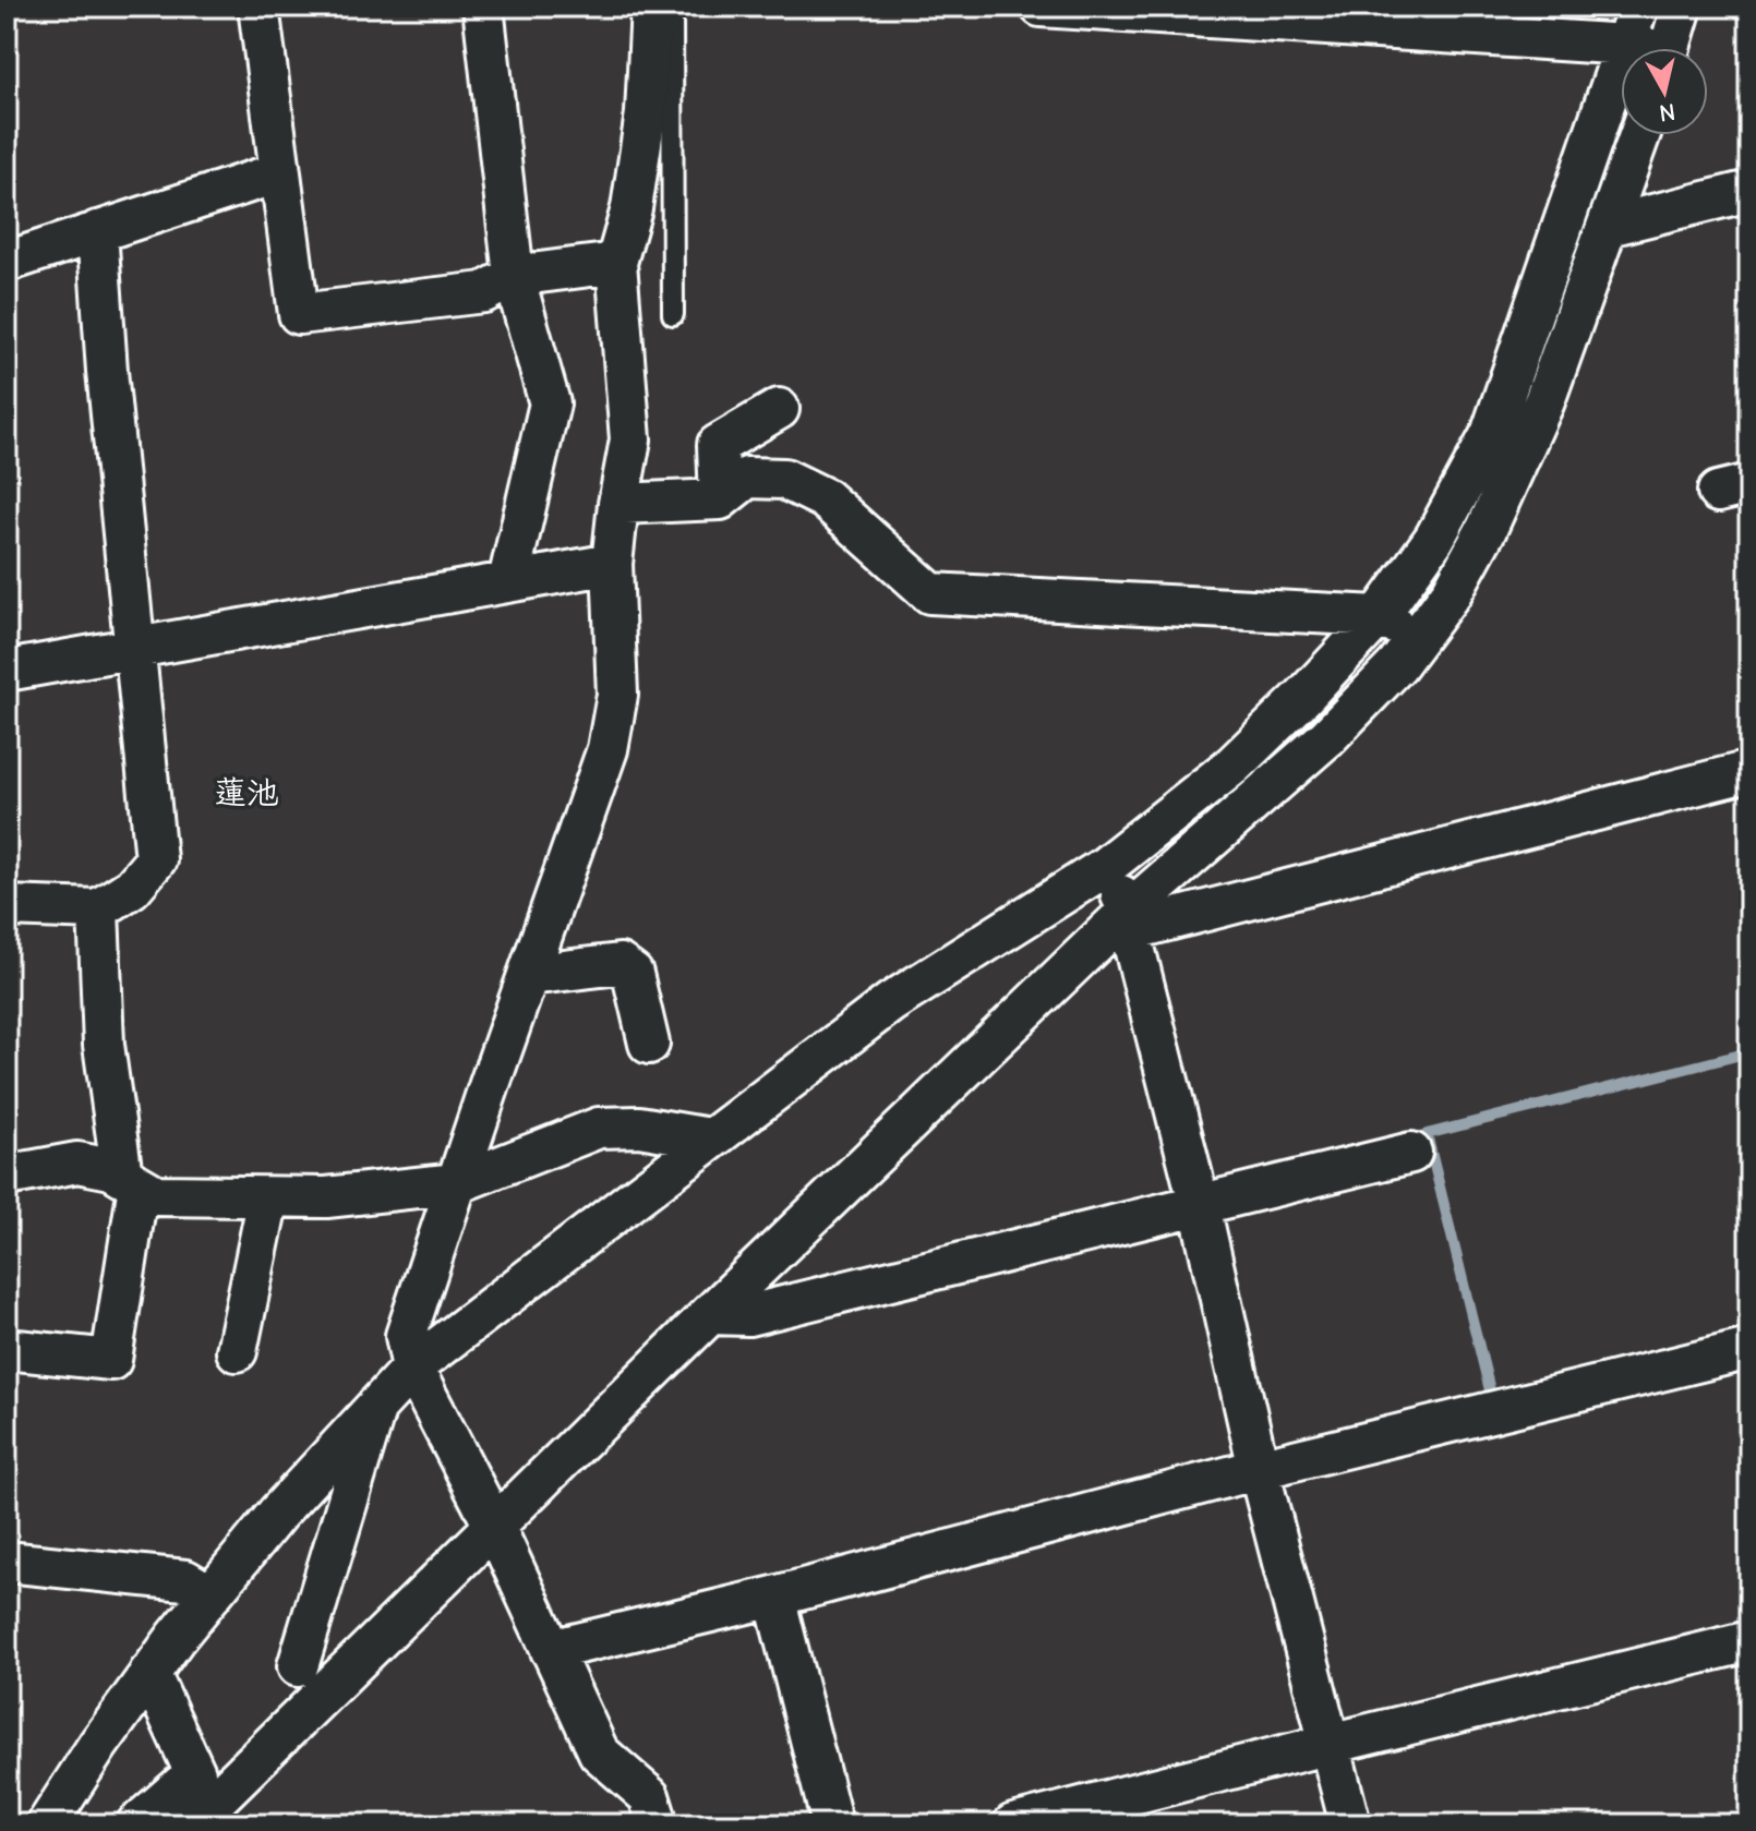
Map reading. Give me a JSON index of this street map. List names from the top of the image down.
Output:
{
  "districts": ["蓮池"],
  "north": "bottom"
}
